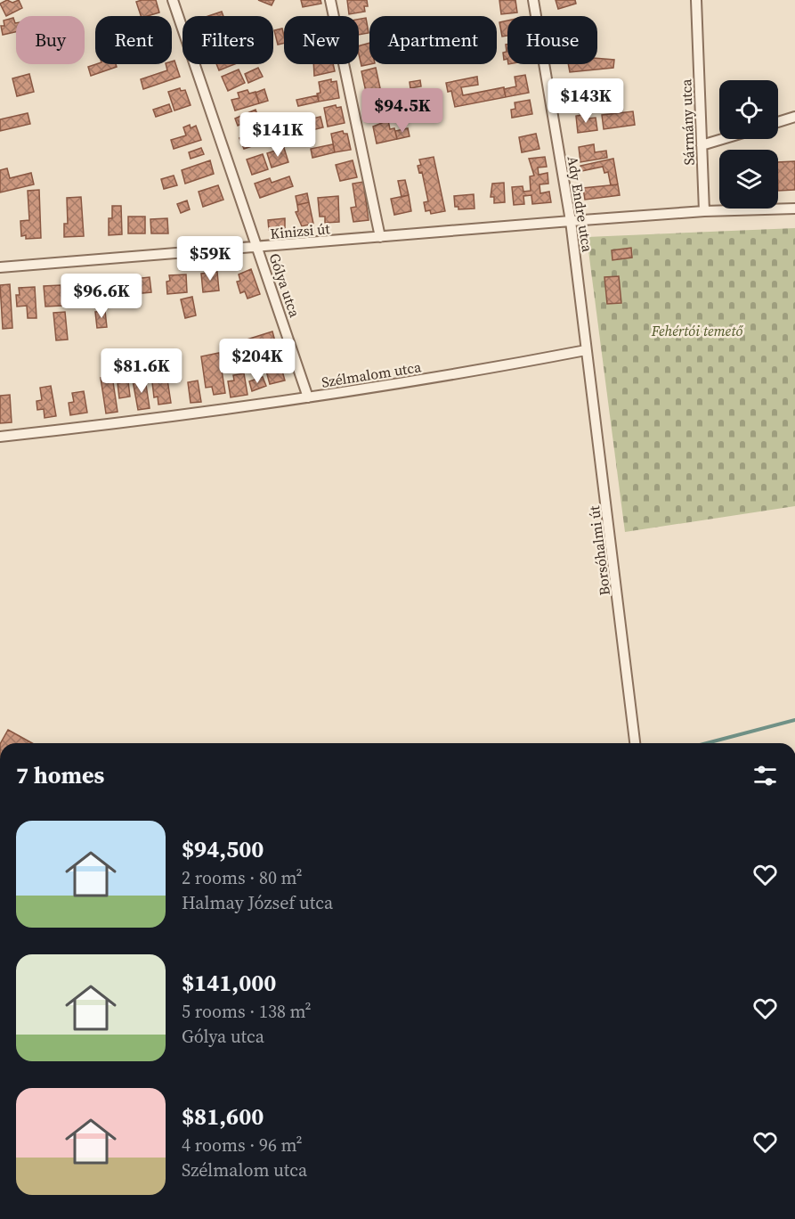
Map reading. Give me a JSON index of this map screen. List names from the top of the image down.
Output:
{
  "streets": {
    "street": [
      "Sármány utca",
      "Ady Endre utca",
      "Kinizsi út",
      "Gólya utca",
      "Szélmalom utca",
      "Borsóhalmi út"
    ]
  },
  "crossings": [
    ["Sármány utca", "Kinizsi út"],
    ["Ady Endre utca", "Kinizsi út"],
    ["Ady Endre utca", "Szélmalom utca"],
    ["Ady Endre utca", "Borsóhalmi út"],
    ["Kinizsi út", "Gólya utca"],
    ["Gólya utca", "Szélmalom utca"],
    ["Szélmalom utca", "Borsóhalmi út"]
  ],
  "parks": ["Fehértói temető"],
  "page": {
    "chip": [
      "Buy",
      "Rent",
      "Filters",
      "New",
      "Apartment",
      "House"
    ],
    "price": [
      "$143K",
      "$94.5K",
      "$141K",
      "$59K",
      "$96.6K",
      "$204K",
      "$81.6K"
    ],
    "heading": "7 homes",
    "list": [
      {
        "name": "$94,500",
        "note": "2 rooms · 80 m² · Halmay József utca"
      },
      {
        "name": "$141,000",
        "note": "5 rooms · 138 m² · Gólya utca"
      },
      {
        "name": "$81,600",
        "note": "4 rooms · 96 m² · Szélmalom utca"
      }
    ]
  }
}
